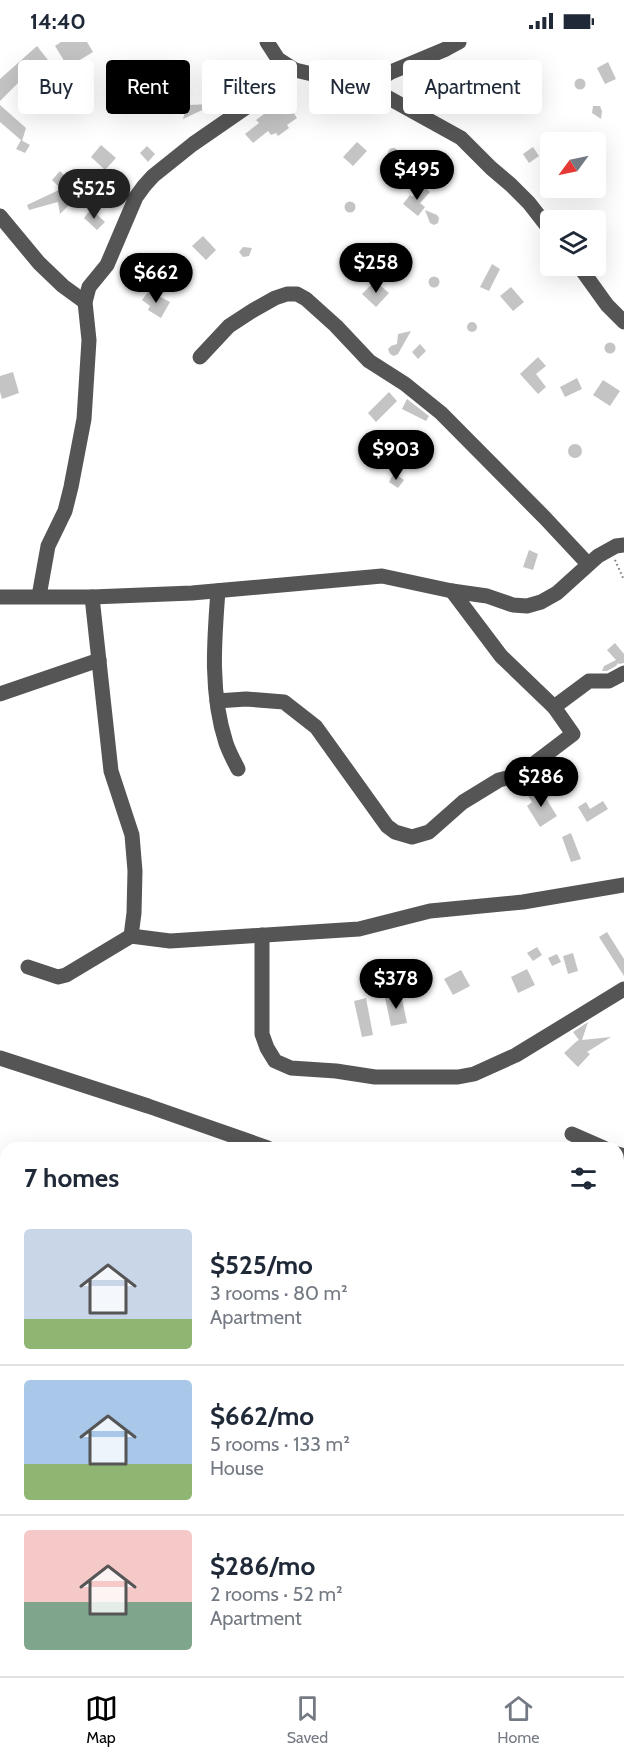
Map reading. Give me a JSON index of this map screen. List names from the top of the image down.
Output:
{
  "north": "bottom left",
  "page": {
    "status": "14:40",
    "chip": [
      "Buy",
      "Rent",
      "Filters",
      "New",
      "Apartment"
    ],
    "price": [
      "$495",
      "$525",
      "$258",
      "$662",
      "$903",
      "$286",
      "$378"
    ],
    "heading": "7 homes",
    "list": [
      {
        "name": "$525/mo",
        "note": "3 rooms · 80 m² · Apartment"
      },
      {
        "name": "$662/mo",
        "note": "5 rooms · 133 m² · House"
      },
      {
        "name": "$286/mo",
        "note": "2 rooms · 52 m² · Apartment"
      }
    ],
    "tabs": ["Map", "Saved", "Home"]
  }
}
